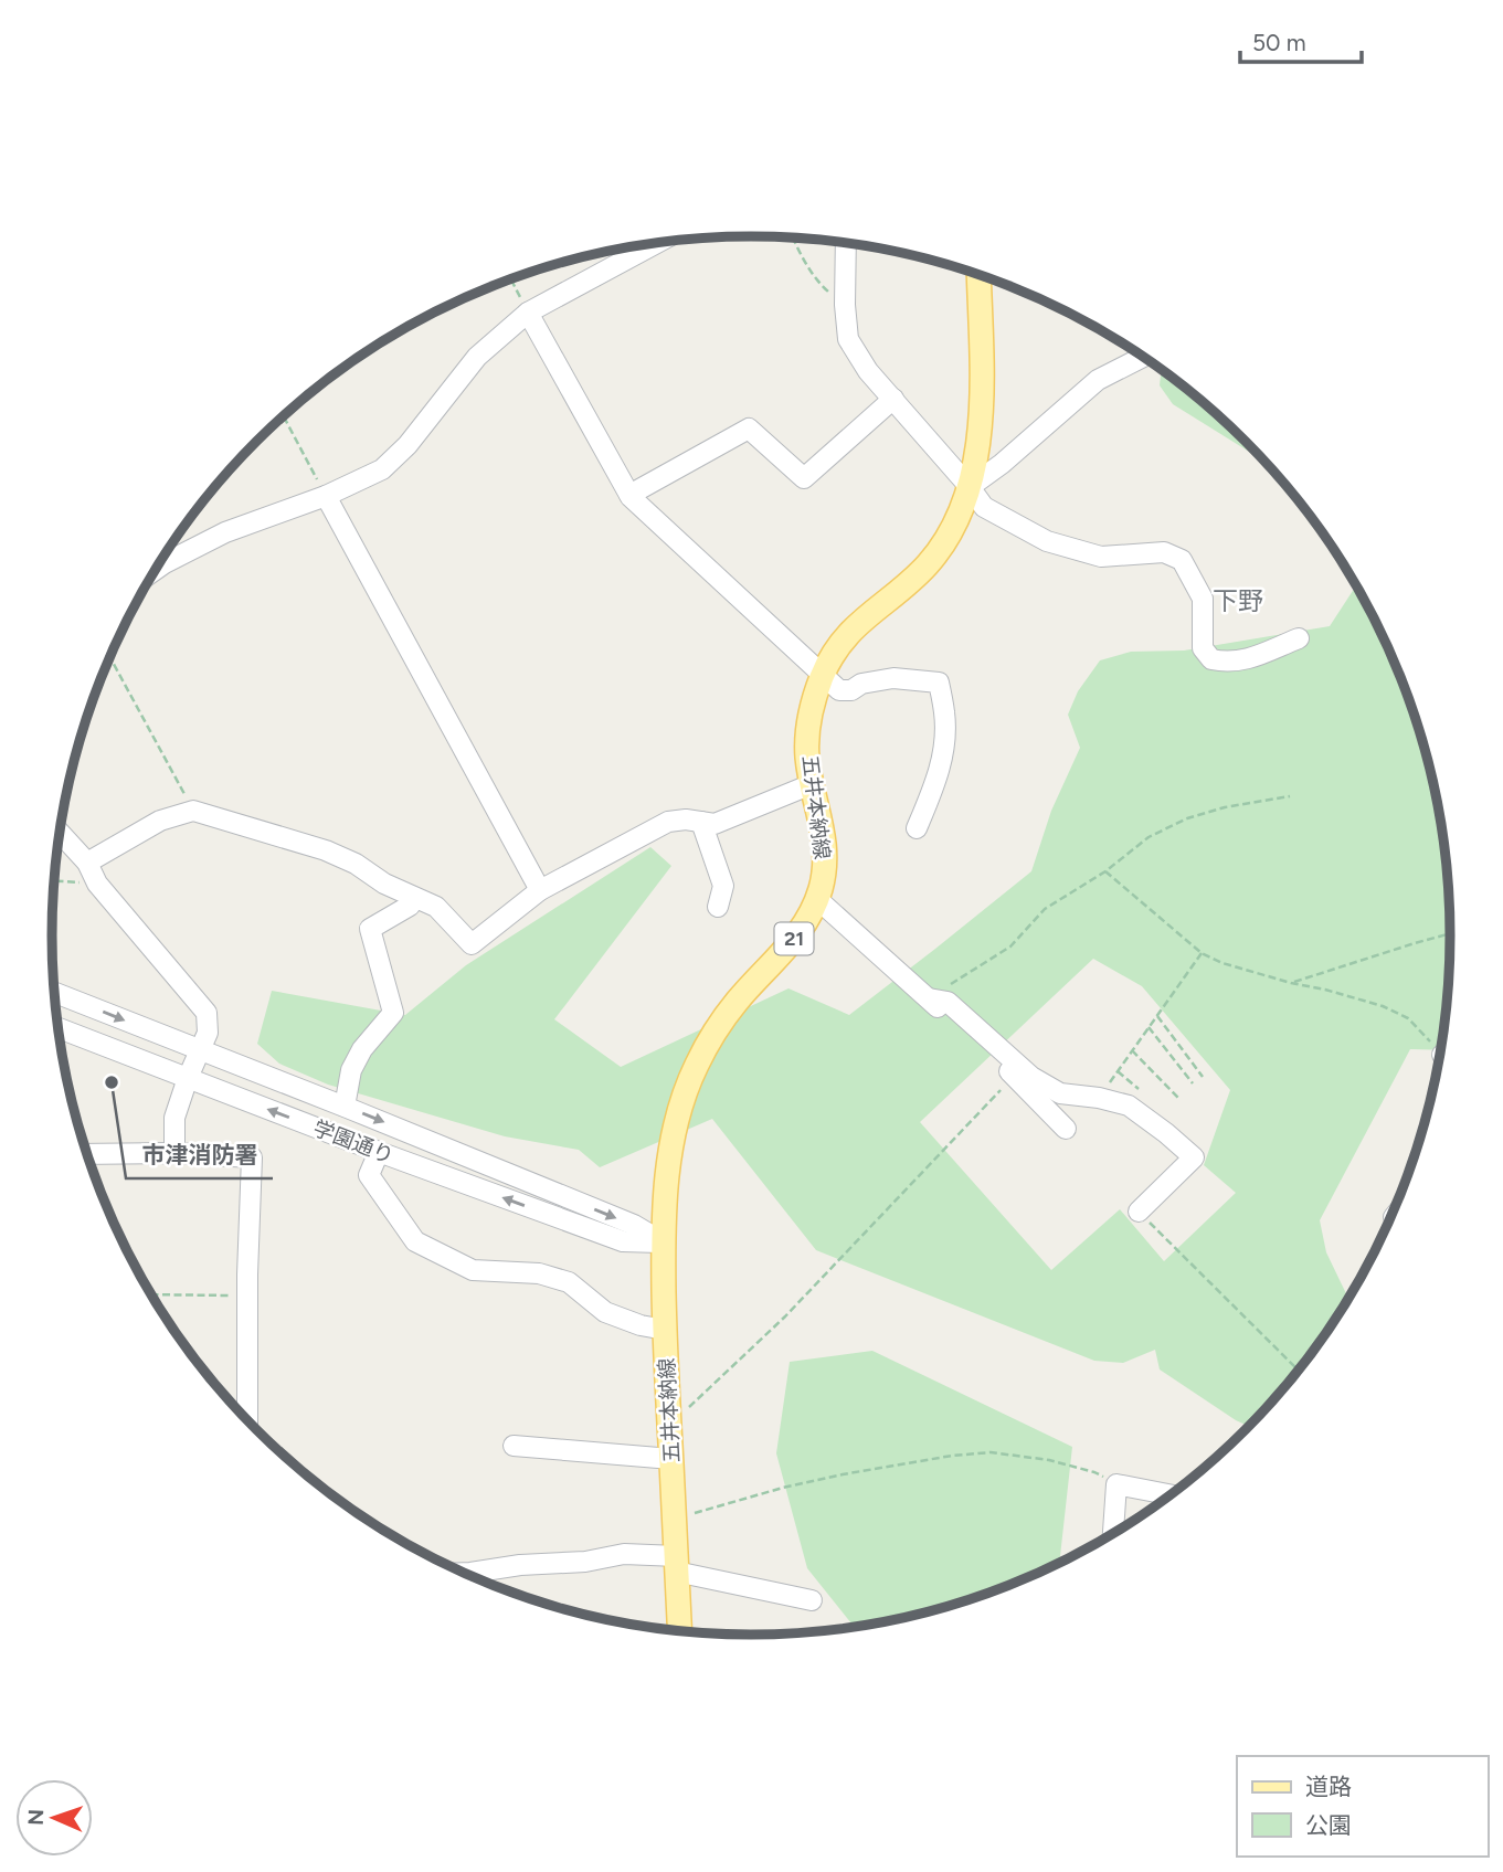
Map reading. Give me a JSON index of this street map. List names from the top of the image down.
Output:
{
  "streets": {
    "main road": ["五井本納線", "21"],
    "street": ["学園通り"]
  },
  "crossings": [
    ["五井本納線", "学園通り"]
  ],
  "districts": ["下野"],
  "places": ["市津消防署"],
  "legend": ["道路", "公園"],
  "scale_bar": "50 m",
  "north": "left"
}
